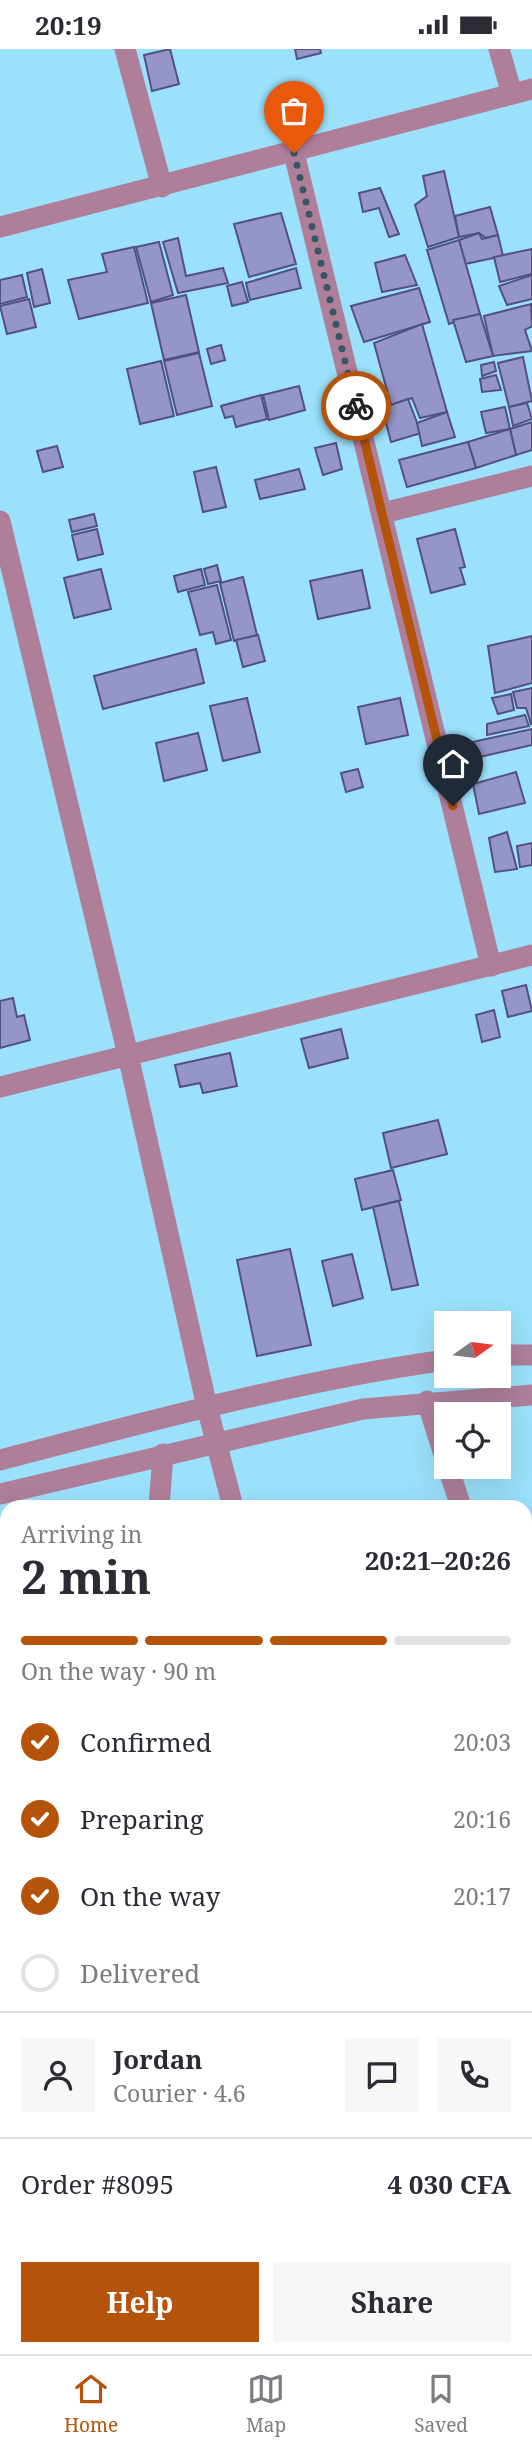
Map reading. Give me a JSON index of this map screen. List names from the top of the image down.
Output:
{
  "north": "right",
  "page": {
    "status": "20:19",
    "heading": ["2 min", "Arriving in", "20:21–20:26"],
    "panel": [
      "Jordan",
      "Courier · 4.6",
      "Order #8095",
      "4 030 CFA"
    ],
    "bar": "On the way · 90 m",
    "list": [
      ["Confirmed", "20:03"],
      ["Preparing", "20:16"],
      ["On the way", "20:17"],
      "Delivered"
    ],
    "buttons": ["Help", "Share"],
    "tabs": ["Home", "Map", "Saved"]
  }
}
